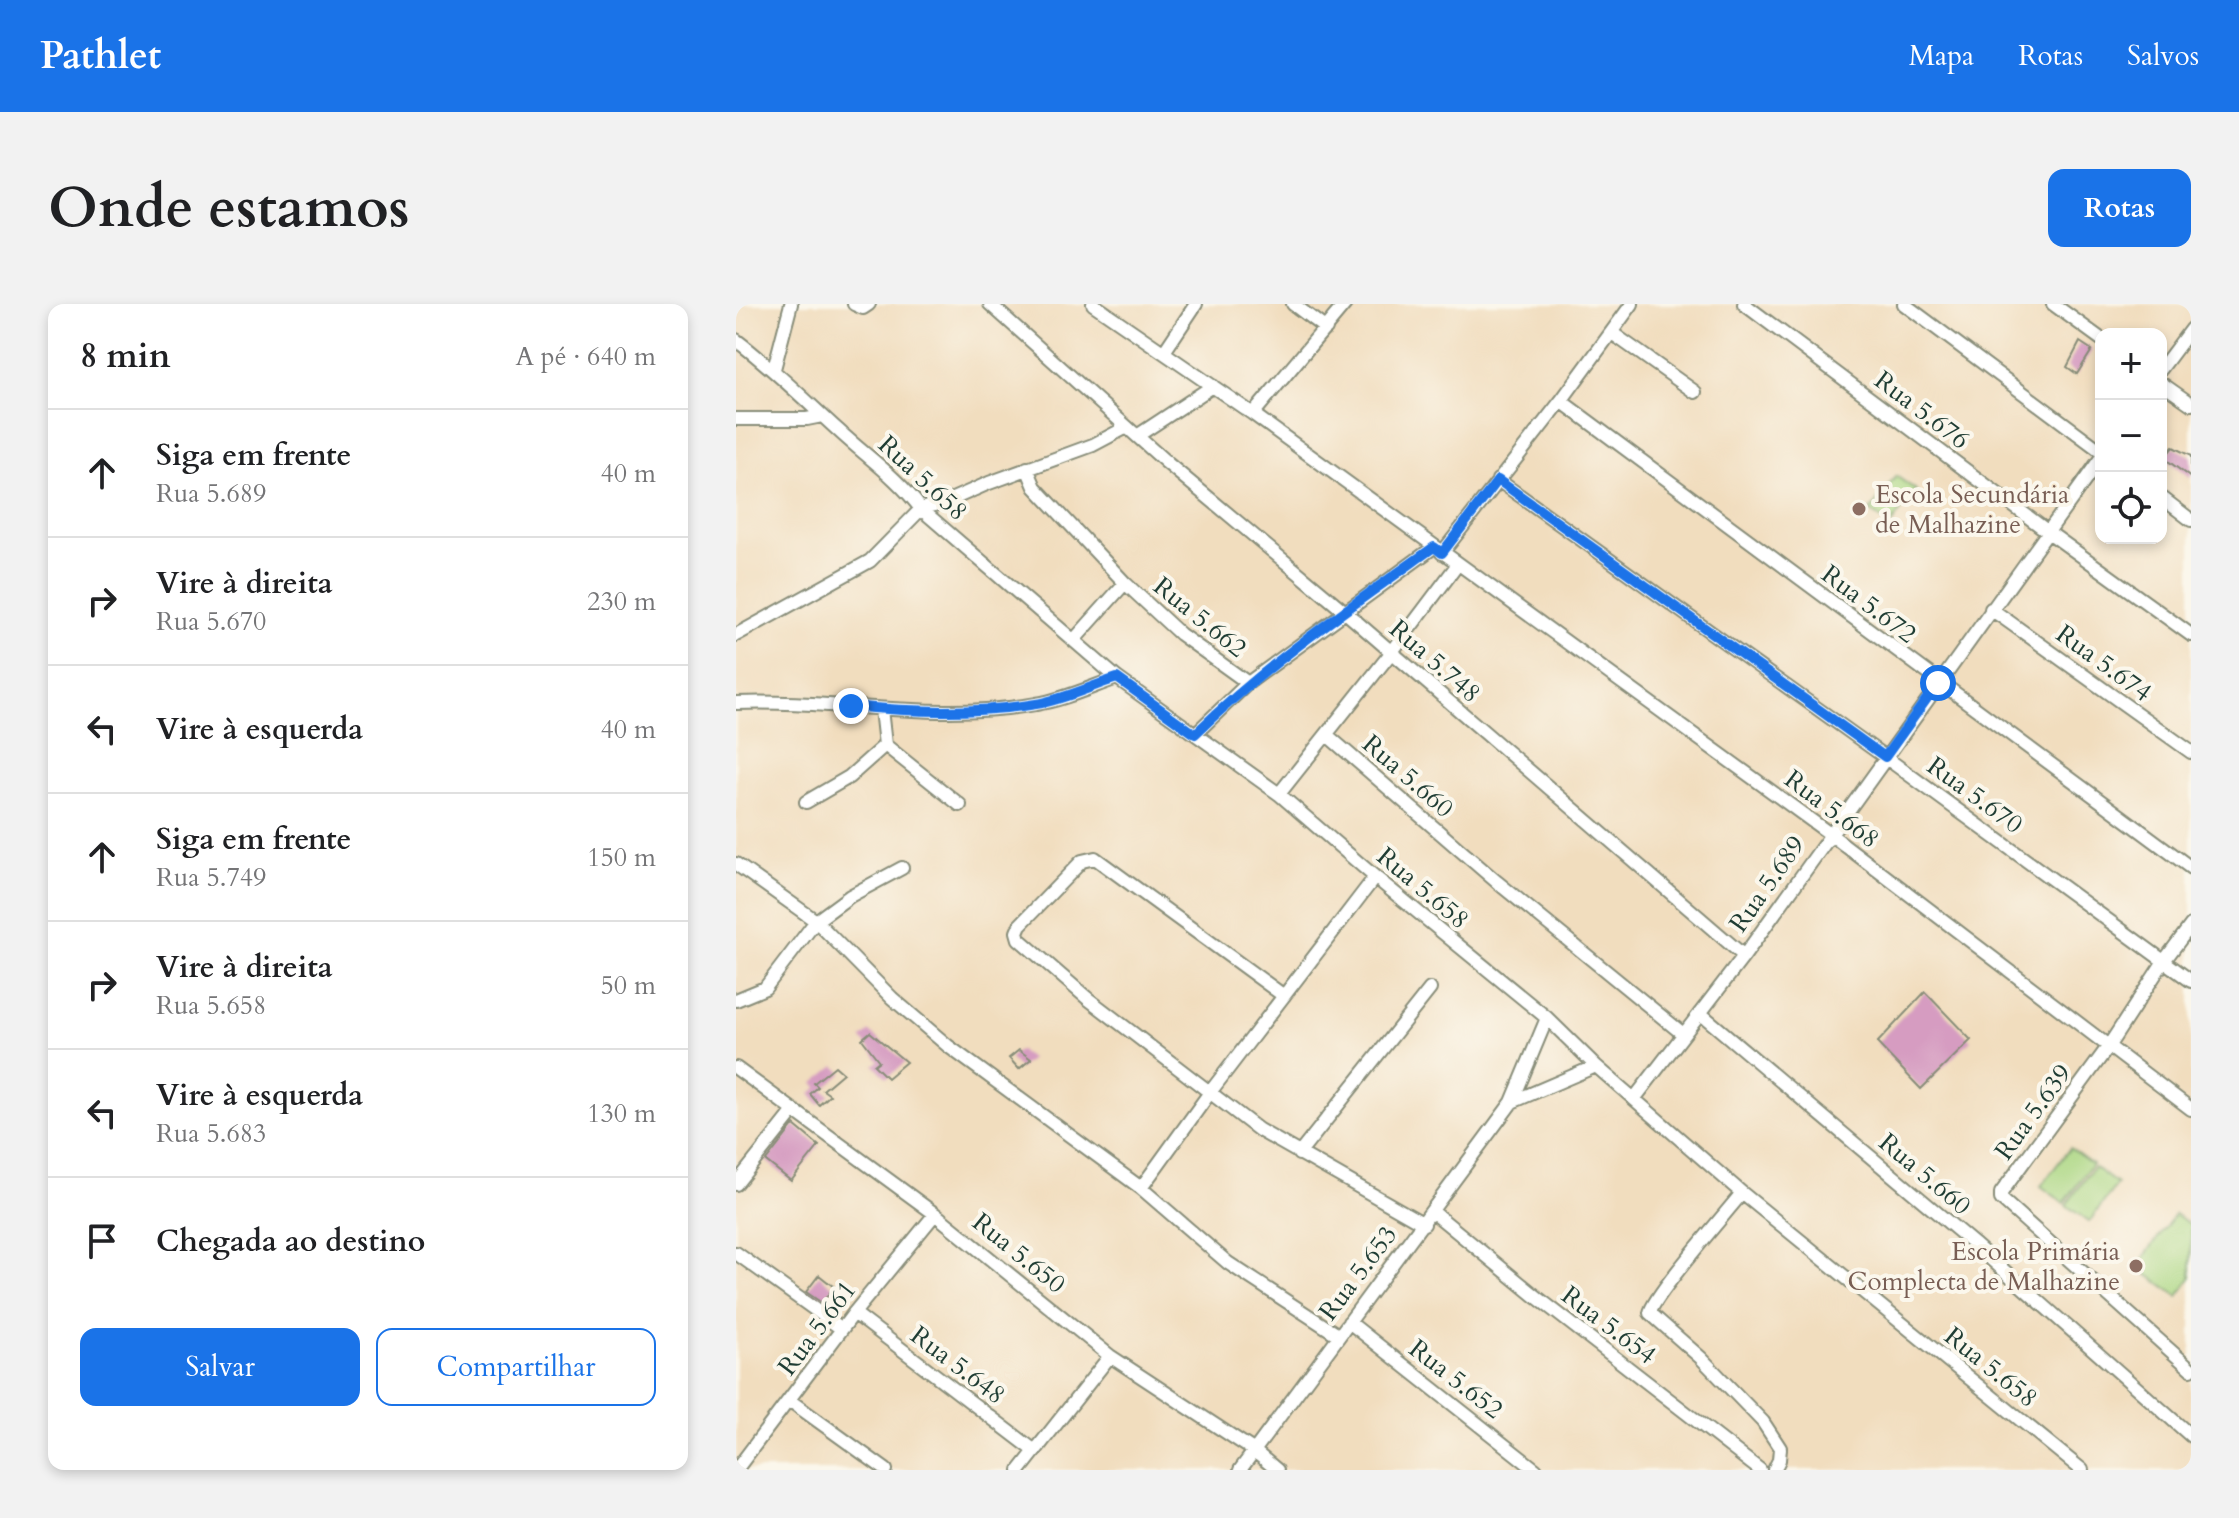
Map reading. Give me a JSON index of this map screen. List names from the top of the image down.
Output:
{
  "streets": {
    "street": [
      "Rua 5.676",
      "Rua 5.658",
      "Rua 5.672",
      "Rua 5.662",
      "Rua 5.748",
      "Rua 5.674",
      "Rua 5.660",
      "Rua 5.670",
      "Rua 5.668",
      "Rua 5.689",
      "Rua 5.639",
      "Rua 5.650",
      "Rua 5.653",
      "Rua 5.654",
      "Rua 5.661",
      "Rua 5.648",
      "Rua 5.652"
    ]
  },
  "crossings": [
    ["Rua 5.676", "Rua 5.689"],
    ["Rua 5.658", "Rua 5.689"],
    ["Rua 5.658", "Rua 5.653"],
    ["Rua 5.672", "Rua 5.689"],
    ["Rua 5.748", "Rua 5.689"],
    ["Rua 5.674", "Rua 5.689"],
    ["Rua 5.660", "Rua 5.689"],
    ["Rua 5.670", "Rua 5.689"],
    ["Rua 5.668", "Rua 5.689"],
    ["Rua 5.668", "Rua 5.639"],
    ["Rua 5.650", "Rua 5.653"],
    ["Rua 5.650", "Rua 5.661"],
    ["Rua 5.653", "Rua 5.654"],
    ["Rua 5.653", "Rua 5.652"],
    ["Rua 5.661", "Rua 5.648"]
  ],
  "places": ["Escola Secundária de Malhazine", "Escola Primária Complecta de Malhazine"],
  "page": {
    "header": "Pathlet",
    "nav": ["Mapa", "Rotas", "Salvos"],
    "buttons": [
      "Rotas",
      ["Salvar", "Compartilhar"]
    ],
    "title": "Onde estamos",
    "heading": ["8 min", "A pé · 640 m"],
    "map_buttons": ["+", "−"],
    "list": [
      ["Siga em frente", "Rua 5.689", "40 m"],
      ["Vire à direita", "Rua 5.670", "230 m"],
      ["Vire à esquerda", "40 m"],
      ["Siga em frente", "Rua 5.749", "150 m"],
      ["Vire à direita", "Rua 5.658", "50 m"],
      ["Vire à esquerda", "Rua 5.683", "130 m"],
      "Chegada ao destino"
    ]
  }
}
